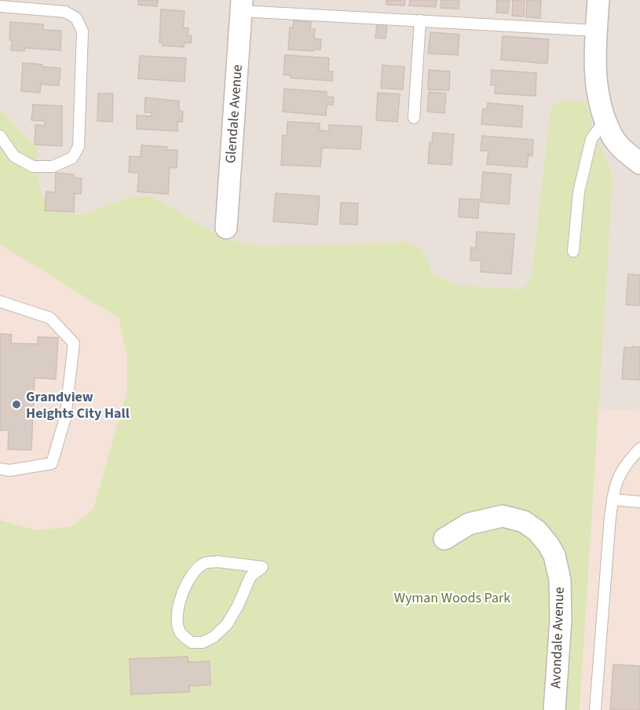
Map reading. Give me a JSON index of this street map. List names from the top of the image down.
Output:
{
  "streets": {
    "street": ["Glendale Avenue", "Avondale Avenue"]
  },
  "parks": ["Wyman Woods Park"],
  "places": ["Grandview Heights City Hall"]
}
